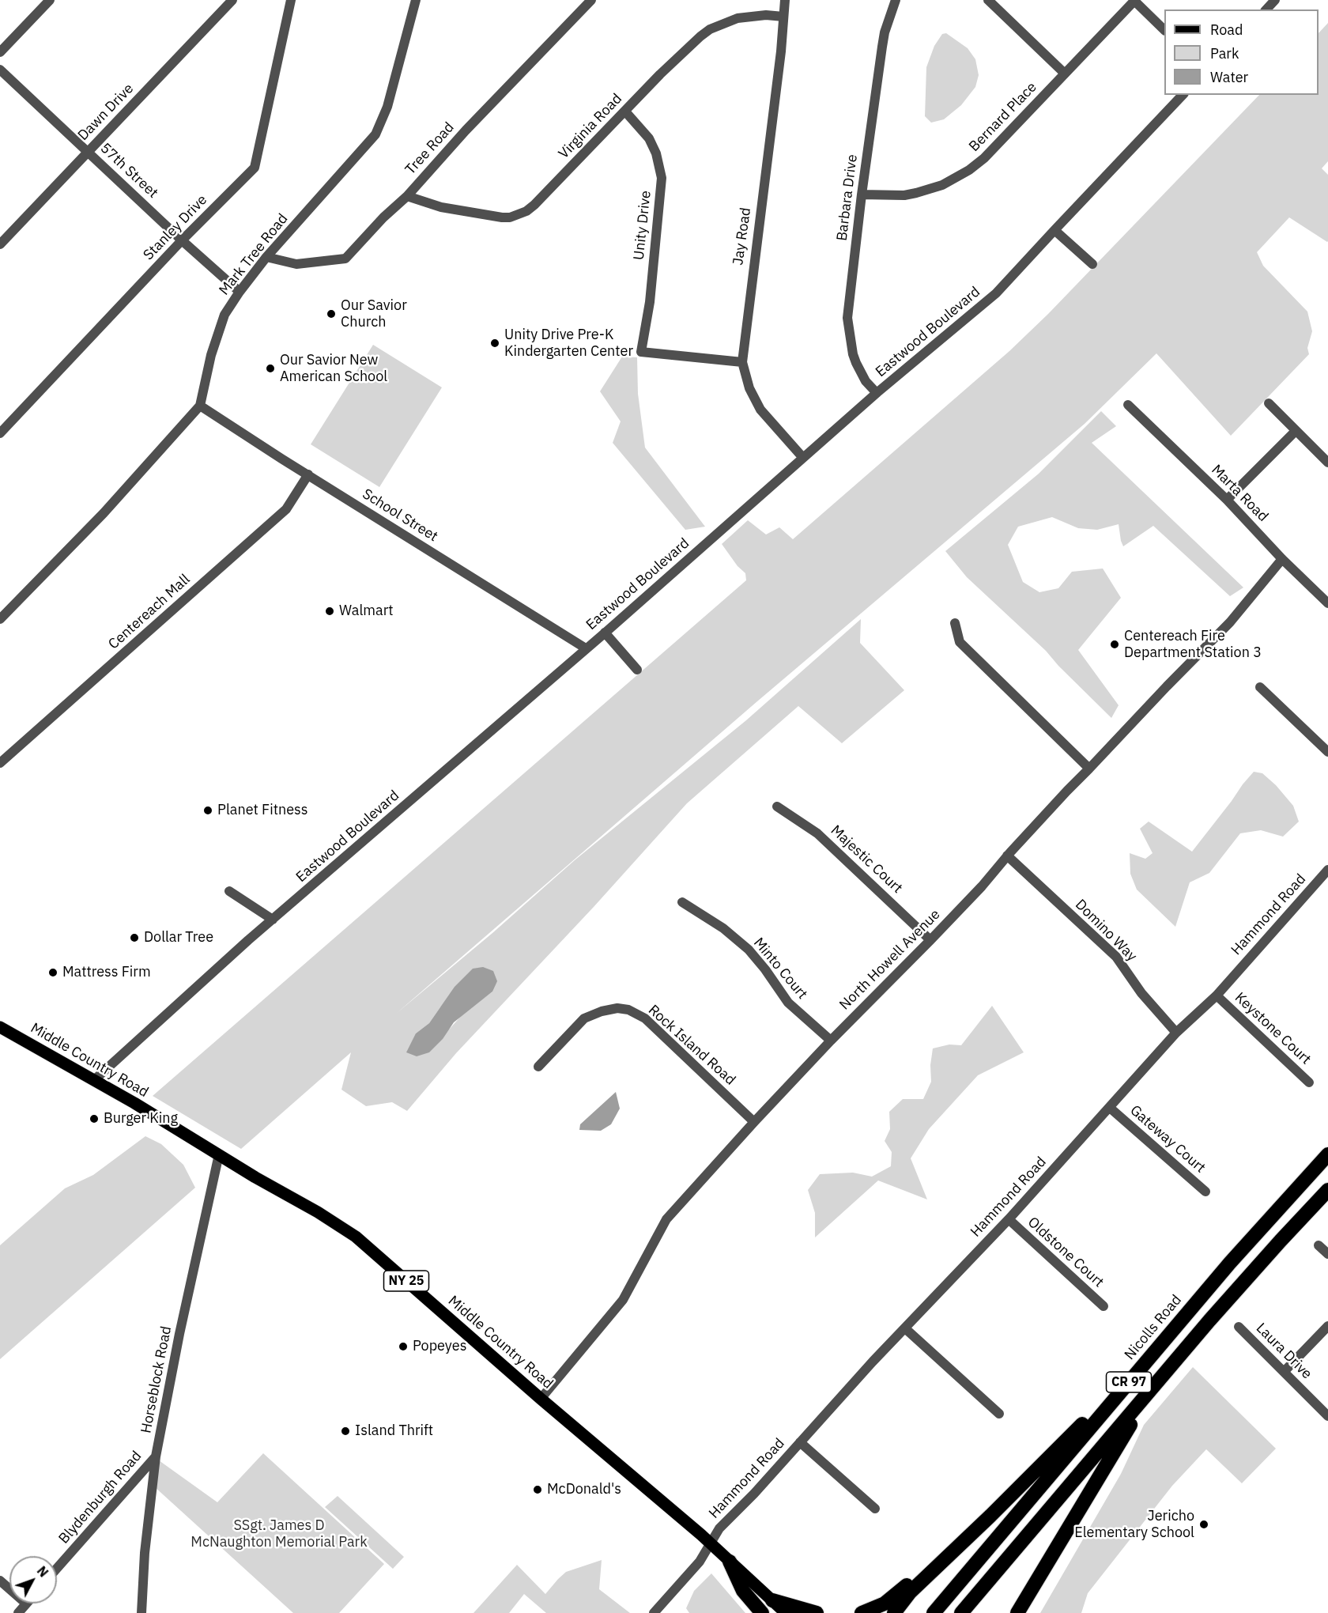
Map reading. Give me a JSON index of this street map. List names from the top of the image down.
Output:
{
  "streets": {
    "highway": ["Nicolls Road", "CR 97"],
    "main road": ["Middle Country Road", "NY 25"],
    "street": [
      "Dawn Drive",
      "Bernard Place",
      "Virginia Road",
      "Tree Road",
      "57th Street",
      "Barbara Drive",
      "Unity Drive",
      "Stanley Drive",
      "Jay Road",
      "Mark Tree Road",
      "Eastwood Boulevard",
      "Marta Road",
      "School Street",
      "Centereach Mall",
      "Majestic Court",
      "Hammond Road",
      "Domino Way",
      "North Howell Avenue",
      "Minto Court",
      "Keystone Court",
      "Rock Island Road",
      "Gateway Court",
      "Oldstone Court",
      "Laura Drive",
      "Horseblock Road",
      "Blydenburgh Road"
    ]
  },
  "crossings": [
    ["Dawn Drive", "57th Street"],
    ["Bernard Place", "Barbara Drive"],
    ["Virginia Road", "Tree Road"],
    ["Virginia Road", "Unity Drive"],
    ["Virginia Road", "Jay Road"],
    ["Tree Road", "Mark Tree Road"],
    ["57th Street", "Stanley Drive"],
    ["57th Street", "Mark Tree Road"],
    ["Barbara Drive", "Eastwood Boulevard"],
    ["Unity Drive", "Jay Road"],
    ["Jay Road", "Eastwood Boulevard"],
    ["Mark Tree Road", "School Street"],
    ["Eastwood Boulevard", "School Street"],
    ["Eastwood Boulevard", "Middle Country Road"],
    ["Marta Road", "North Howell Avenue"],
    ["School Street", "Centereach Mall"],
    ["Majestic Court", "North Howell Avenue"],
    ["Hammond Road", "Domino Way"],
    ["Hammond Road", "Keystone Court"],
    ["Hammond Road", "Middle Country Road"],
    ["Hammond Road", "Gateway Court"],
    ["Hammond Road", "Oldstone Court"],
    ["Domino Way", "North Howell Avenue"],
    ["North Howell Avenue", "Minto Court"],
    ["North Howell Avenue", "Rock Island Road"],
    ["North Howell Avenue", "Middle Country Road"],
    ["Middle Country Road", "Horseblock Road"],
    ["Horseblock Road", "Blydenburgh Road"]
  ],
  "parks": ["SSgt. James D McNaughton Memorial Park"],
  "places": [
    "Our Savior Church",
    "Unity Drive Pre-K Kindergarten Center",
    "Our Savior New American School",
    "Walmart",
    "Centereach Fire Department Station 3",
    "Planet Fitness",
    "Dollar Tree",
    "Mattress Firm",
    "Burger King",
    "Popeyes",
    "Island Thrift",
    "McDonald's",
    "Jericho Elementary School"
  ],
  "legend": ["Road", "Park", "Water"],
  "north": "top right"
}
